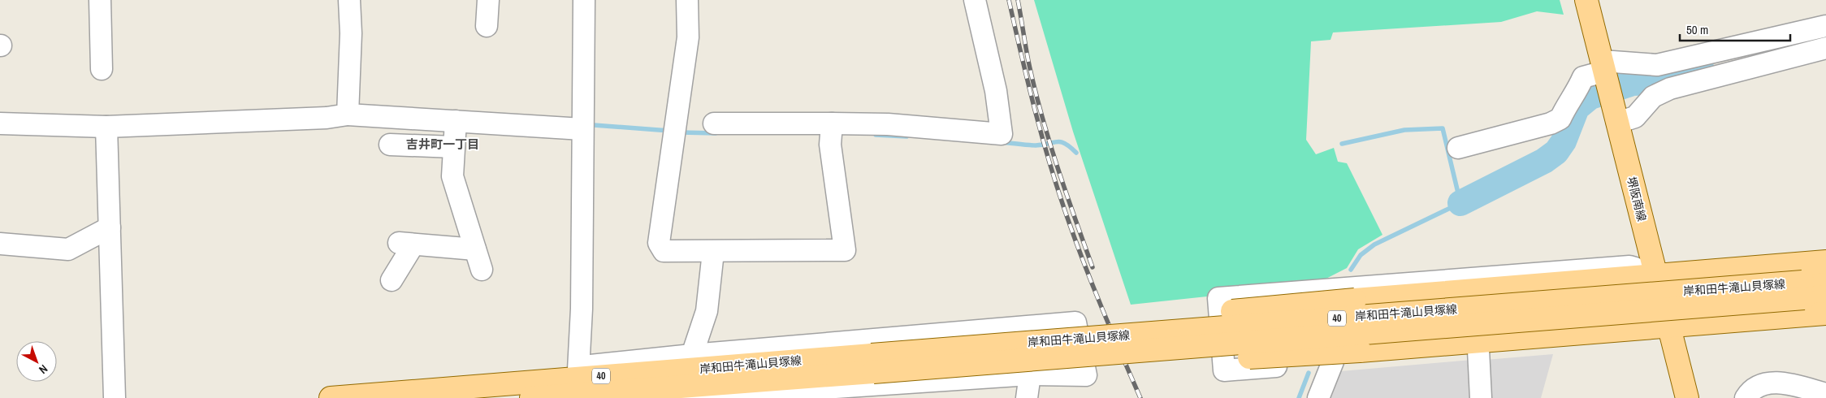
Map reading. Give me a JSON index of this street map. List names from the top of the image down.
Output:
{
  "streets": {
    "main road": ["堺阪南線", "岸和田牛滝山貝塚線", "40"]
  },
  "districts": ["吉井町一丁目"],
  "scale_bar": "50 m",
  "north": "bottom right"
}
